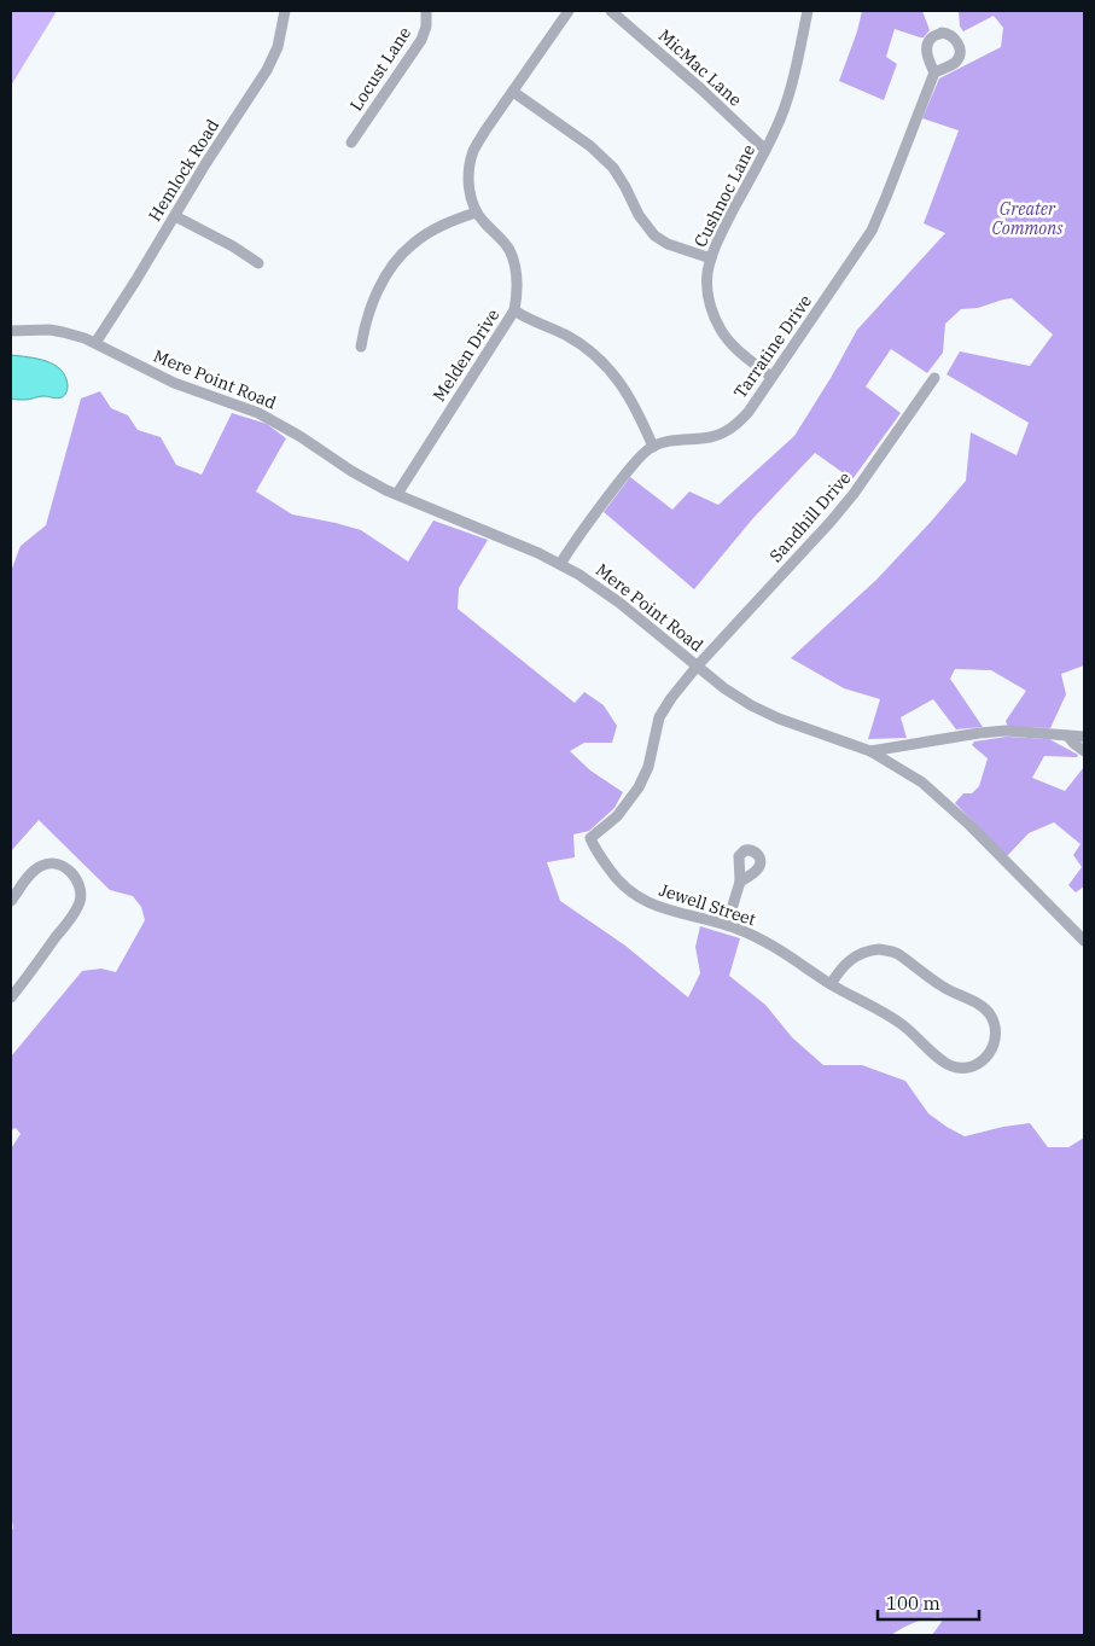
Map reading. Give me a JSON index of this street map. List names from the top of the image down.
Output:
{
  "streets": {
    "street": [
      "MicMac Lane",
      "Locust Lane",
      "Hemlock Road",
      "Cushnoc Lane",
      "Tarratine Drive",
      "Melden Drive",
      "Mere Point Road",
      "Sandhill Drive",
      "Jewell Street"
    ]
  },
  "crossings": [
    ["MicMac Lane", "Cushnoc Lane"],
    ["Hemlock Road", "Mere Point Road"],
    ["Cushnoc Lane", "Tarratine Drive"],
    ["Melden Drive", "Mere Point Road"],
    ["Mere Point Road", "Sandhill Drive"],
    ["Sandhill Drive", "Jewell Street"]
  ],
  "parks": ["Greater Commons"],
  "scale_bar": "100 m"
}
